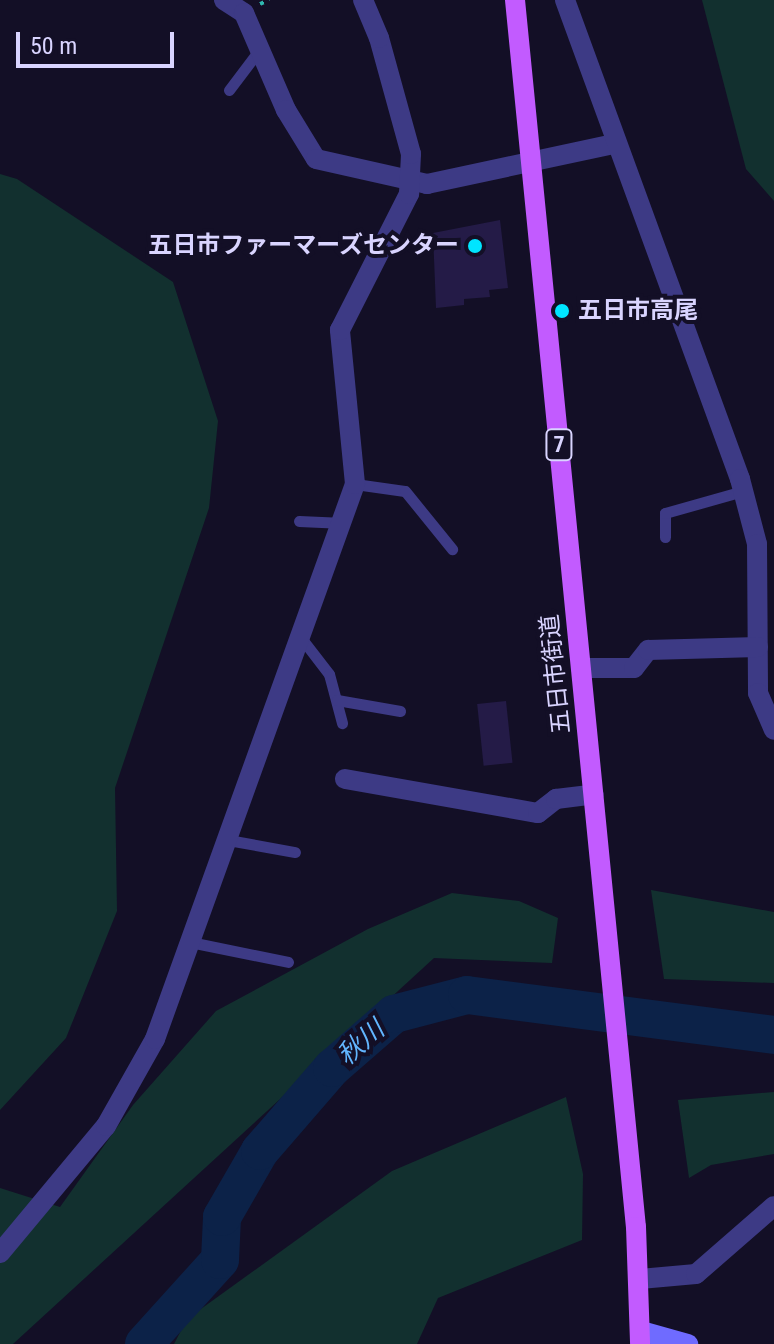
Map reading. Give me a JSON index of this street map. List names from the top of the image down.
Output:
{
  "streets": {
    "main road": ["7", "五日市街道"]
  },
  "water": ["秋川"],
  "places": ["五日市ファーマーズセンター", "五日市高尾"],
  "scale_bar": "50 m"
}
